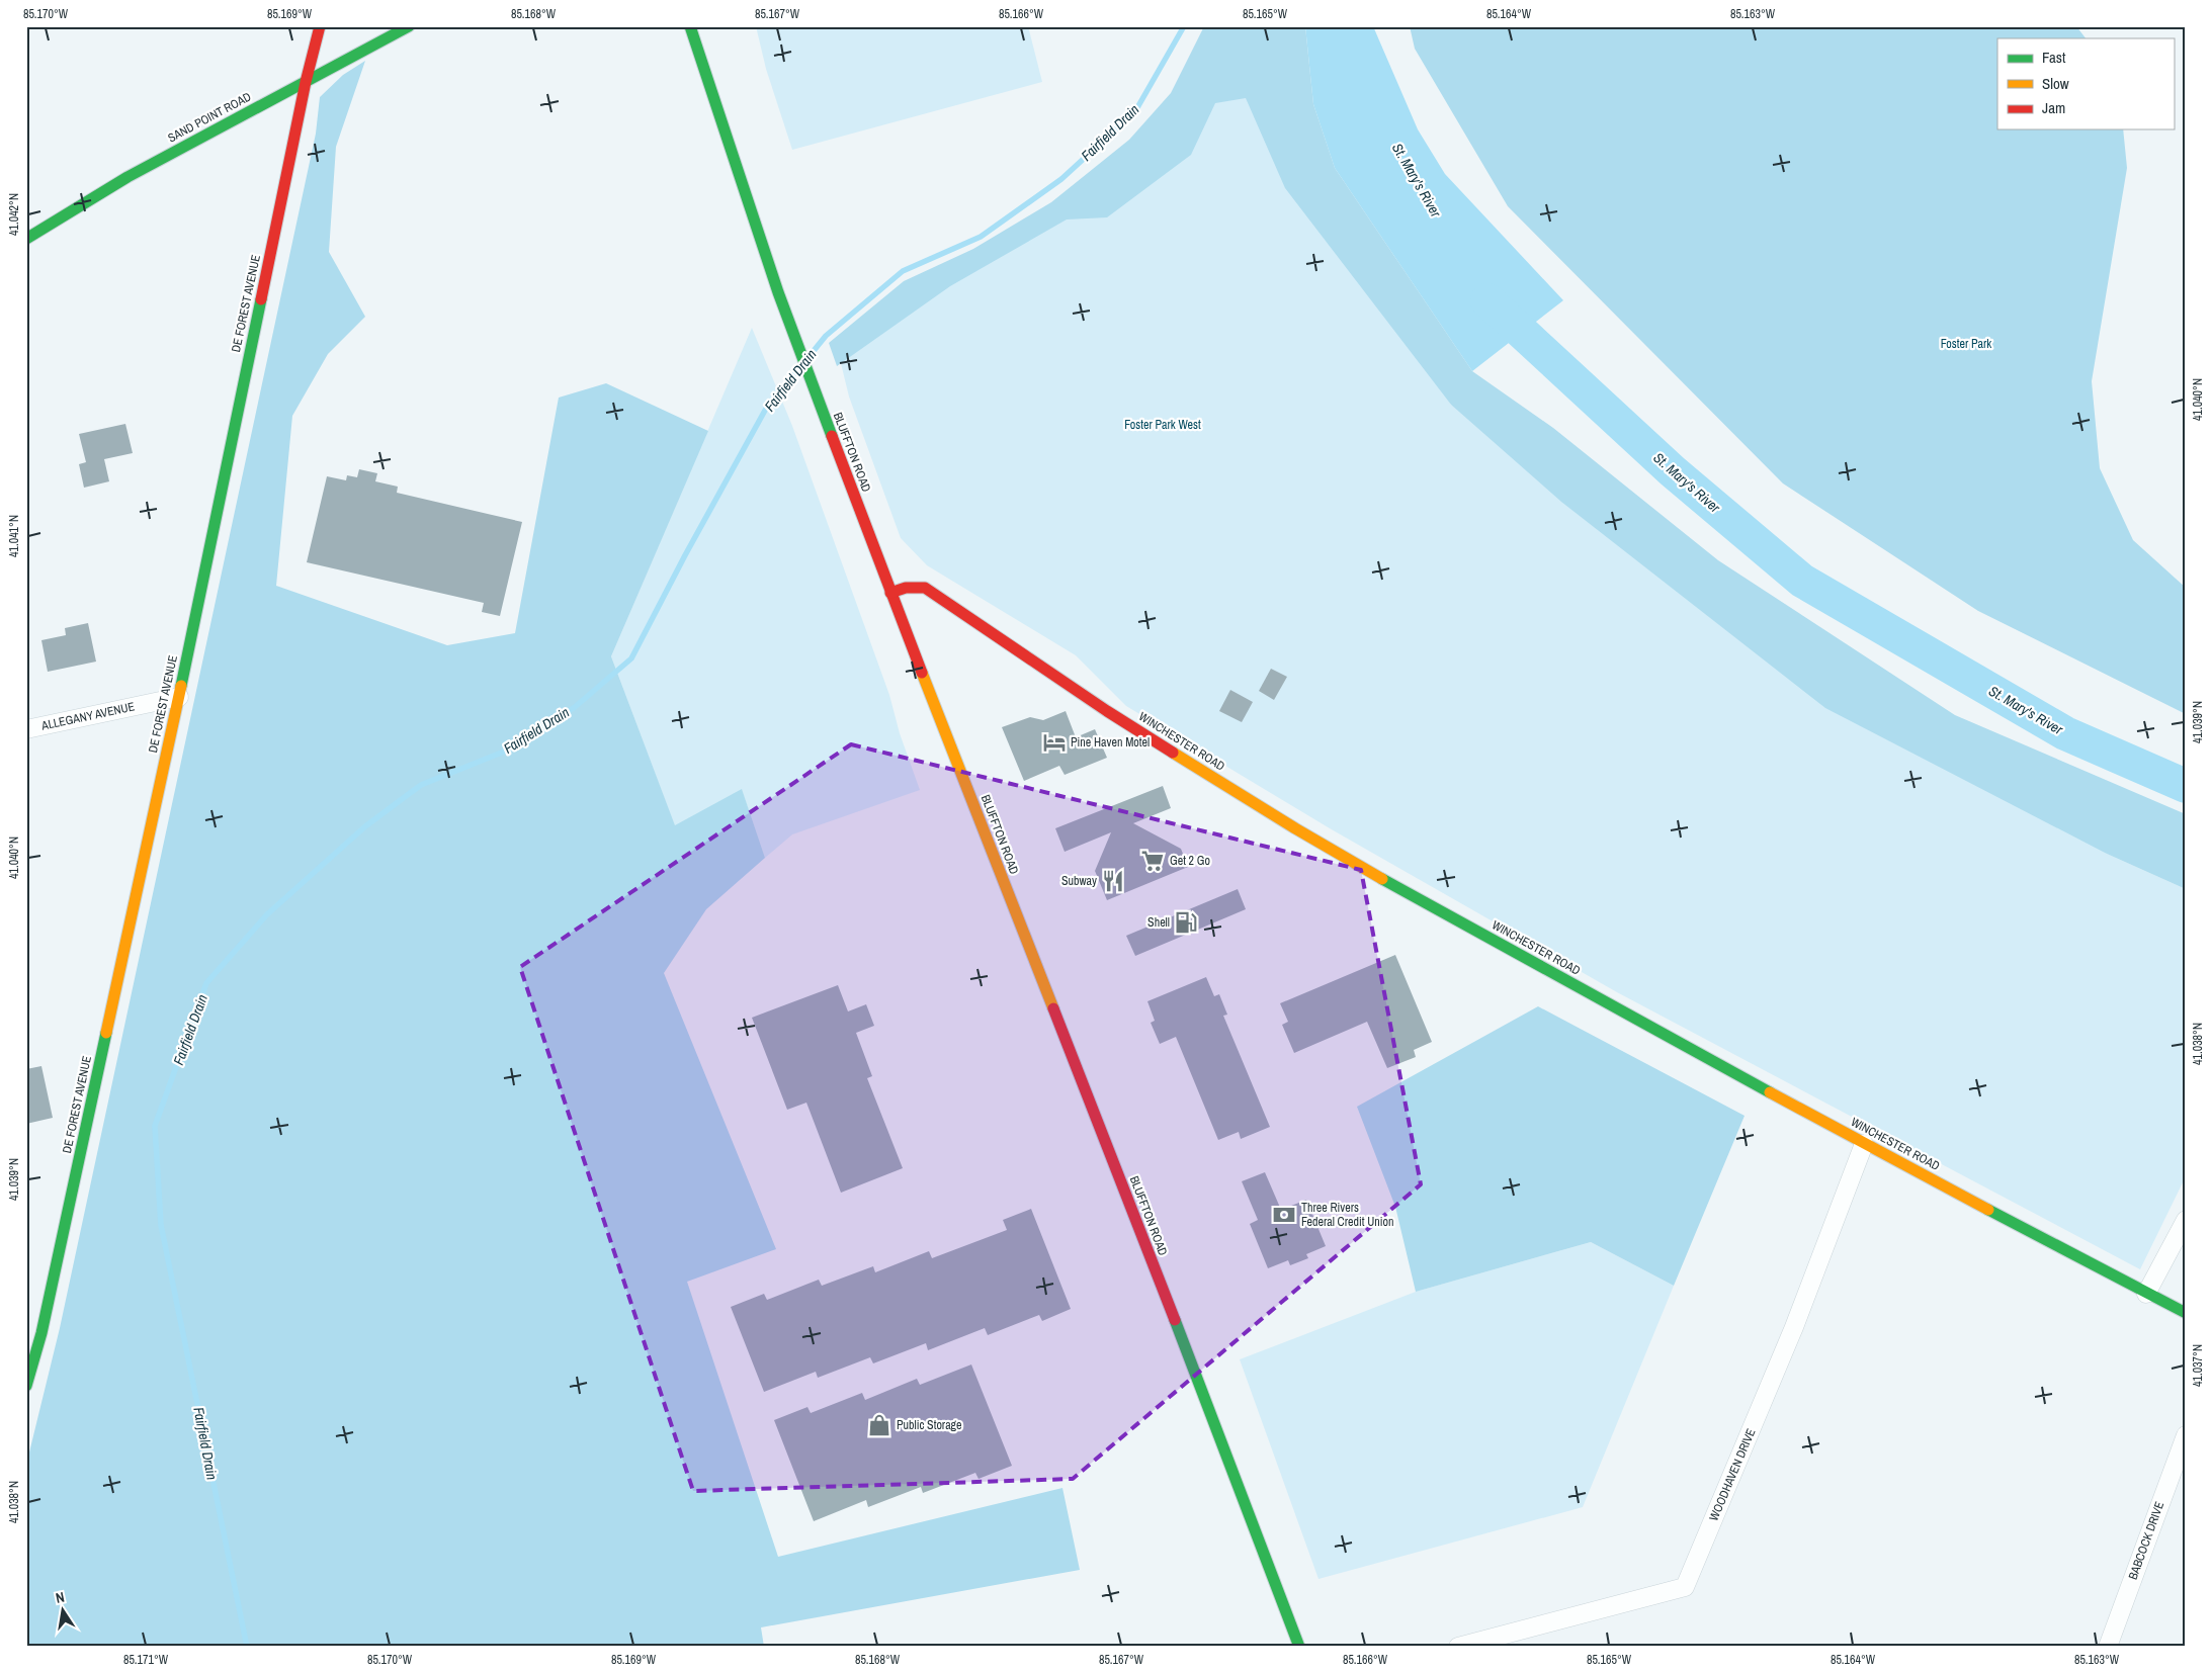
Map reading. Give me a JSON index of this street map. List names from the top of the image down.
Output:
{
  "streets": {
    "street": [
      "SAND POINT ROAD",
      "DE FOREST AVENUE",
      "BLUFFTON ROAD",
      "ALLEGANY AVENUE",
      "WINCHESTER ROAD",
      "WOODHAVEN DRIVE",
      "BABCOCK DRIVE"
    ]
  },
  "crossings": [
    ["SAND POINT ROAD", "DE FOREST AVENUE"],
    ["DE FOREST AVENUE", "ALLEGANY AVENUE"],
    ["BLUFFTON ROAD", "WINCHESTER ROAD"],
    ["WINCHESTER ROAD", "WOODHAVEN DRIVE"]
  ],
  "water": ["Fairfield Drain", "St. Mary's River"],
  "parks": ["Foster Park", "Foster Park West"],
  "places": {
    "hotel": ["Pine Haven Motel"],
    "supermarket": ["Get 2 Go"],
    "restaurant": ["Subway"],
    "fuel station": ["Shell"],
    "bank": ["Three Rivers Federal Credit Union"],
    "shop": ["Public Storage"]
  },
  "legend": ["Fast", "Slow", "Jam"],
  "north": "top",
  "coordinates": [
    "85.170°W",
    "85.169°W",
    "85.168°W",
    "85.167°W",
    "85.166°W",
    "85.165°W",
    "85.164°W",
    "85.163°W",
    "41.042°N",
    "41.040°N",
    "41.041°N",
    "41.039°N",
    "41.038°N",
    "41.037°N",
    "85.171°W"
  ]
}
